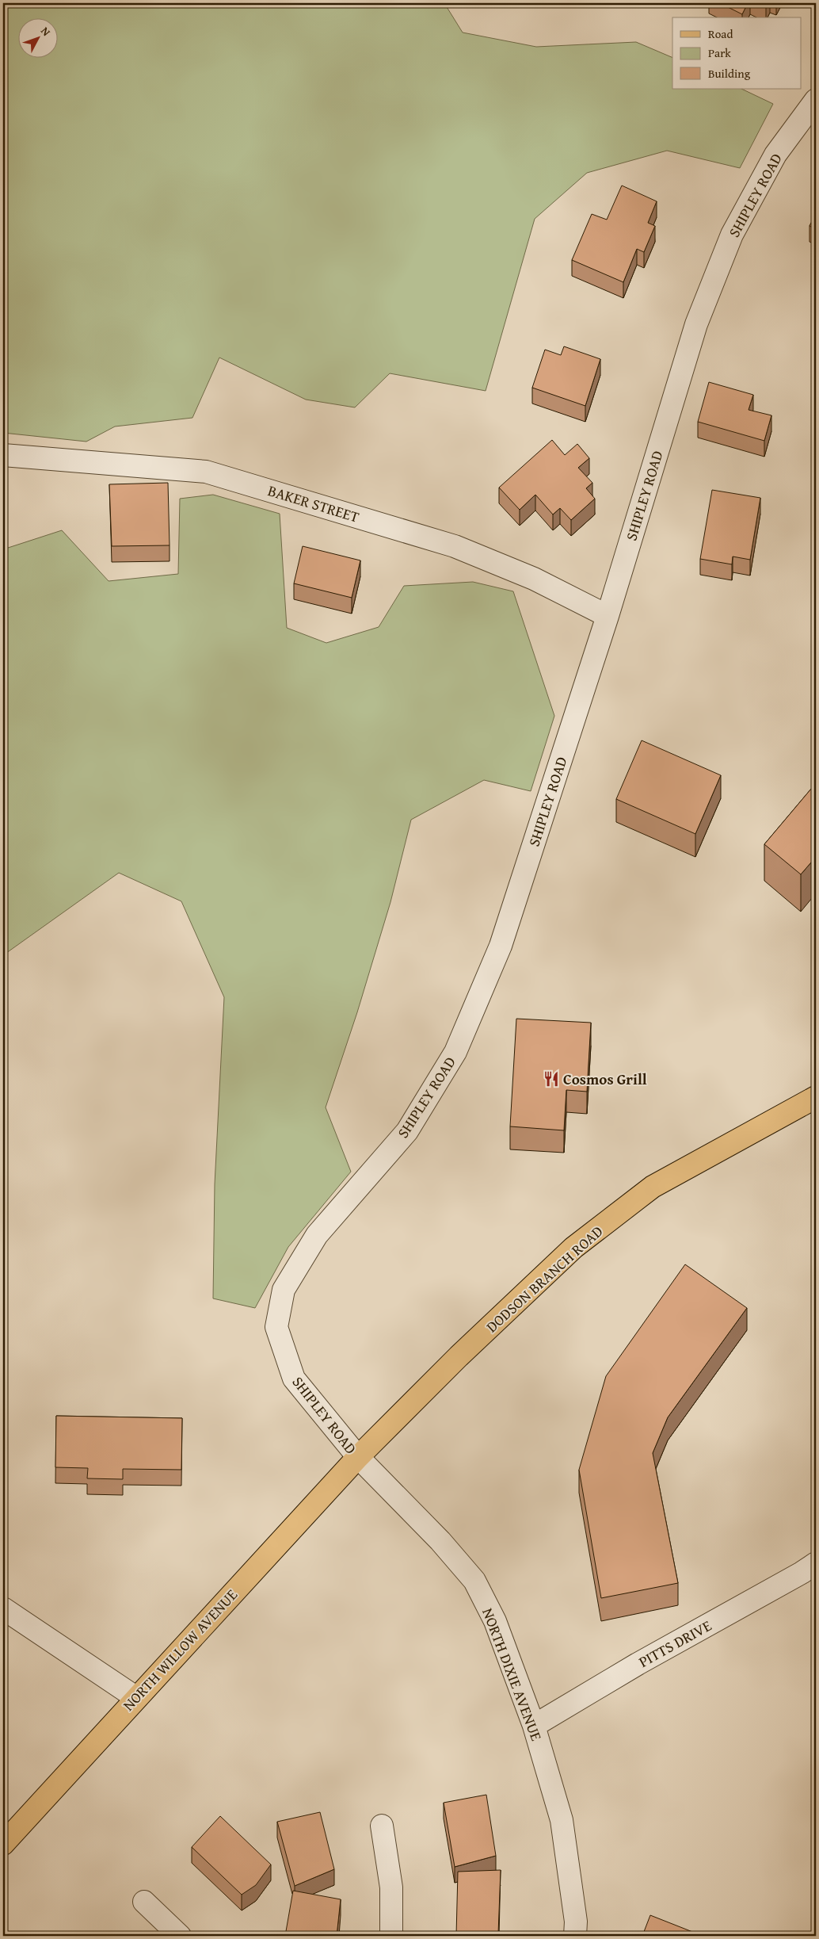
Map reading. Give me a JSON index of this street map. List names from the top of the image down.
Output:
{
  "streets": {
    "main road": ["DODSON BRANCH ROAD", "NORTH WILLOW AVENUE"],
    "street": [
      "SHIPLEY ROAD",
      "BAKER STREET",
      "PITTS DRIVE",
      "NORTH DIXIE AVENUE"
    ]
  },
  "crossings": [
    ["SHIPLEY ROAD", "BAKER STREET"],
    ["SHIPLEY ROAD", "DODSON BRANCH ROAD"],
    ["SHIPLEY ROAD", "NORTH WILLOW AVENUE"],
    ["SHIPLEY ROAD", "NORTH DIXIE AVENUE"],
    ["DODSON BRANCH ROAD", "NORTH WILLOW AVENUE"],
    ["DODSON BRANCH ROAD", "NORTH DIXIE AVENUE"],
    ["PITTS DRIVE", "NORTH DIXIE AVENUE"],
    ["NORTH WILLOW AVENUE", "NORTH DIXIE AVENUE"]
  ],
  "places": {
    "restaurant": ["Cosmos Grill"]
  },
  "legend": ["Road", "Park", "Building"],
  "north": "top right"
}
